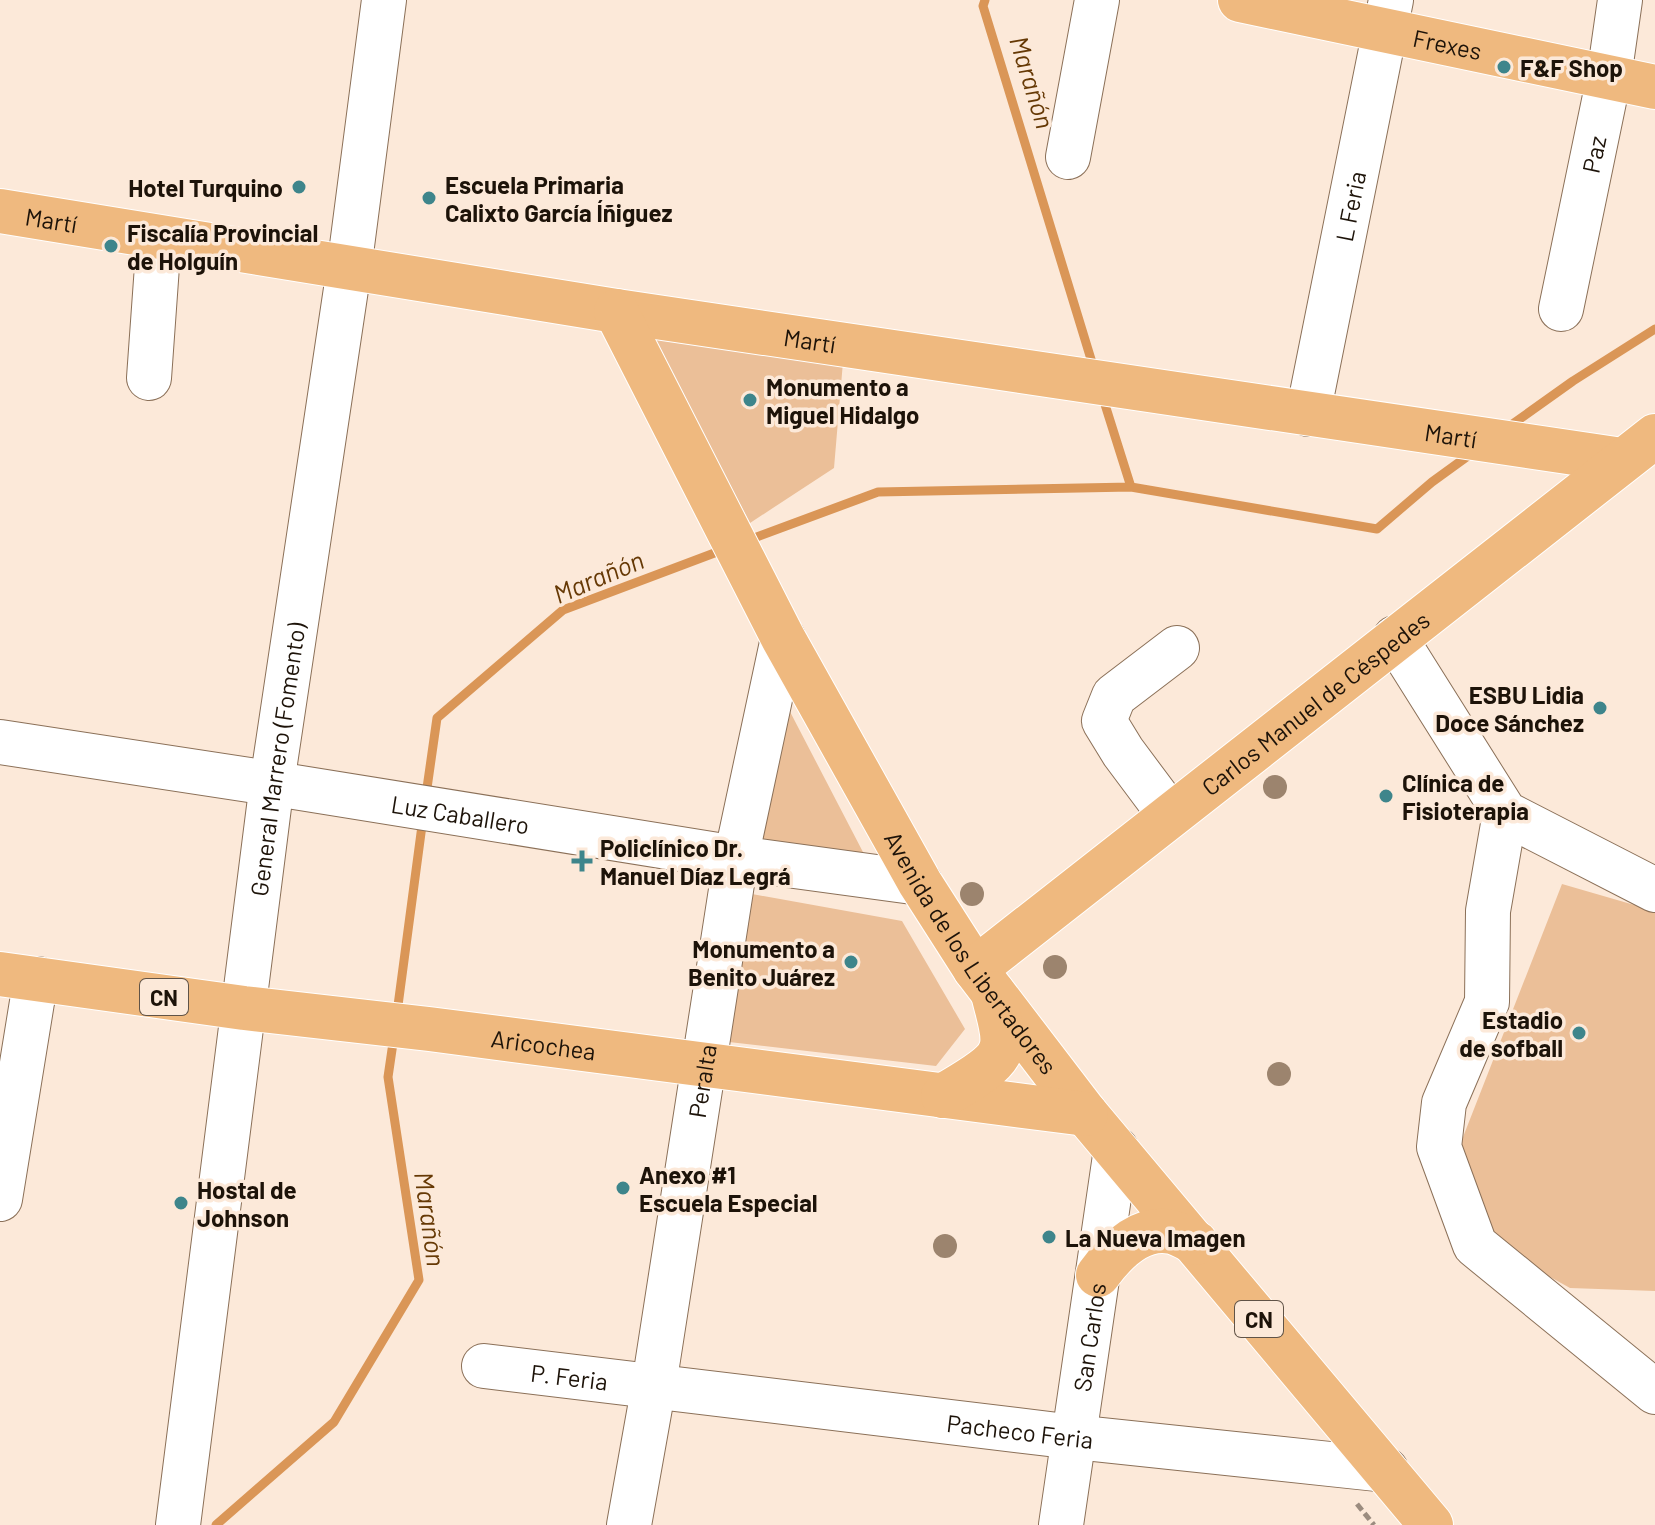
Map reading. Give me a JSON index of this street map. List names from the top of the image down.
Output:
{
  "streets": {
    "main road": [
      "Frexes",
      "Martí",
      "Carlos Manuel de Céspedes",
      "Avenida de los Libertadores",
      "CN",
      "Aricochea"
    ],
    "street": [
      "Paz",
      "L Feria",
      "General Marrero (Fomento)",
      "Luz Caballero",
      "Peralta",
      "San Carlos",
      "P. Feria",
      "Pacheco Feria"
    ]
  },
  "crossings": [
    ["Frexes", "Paz"],
    ["Frexes", "L Feria"],
    ["L Feria", "Martí"],
    ["Martí", "Carlos Manuel de Céspedes"],
    ["Martí", "General Marrero (Fomento)"],
    ["Martí", "Avenida de los Libertadores"],
    ["Carlos Manuel de Céspedes", "Avenida de los Libertadores"],
    ["General Marrero (Fomento)", "Luz Caballero"],
    ["General Marrero (Fomento)", "Aricochea"],
    ["Luz Caballero", "Avenida de los Libertadores"],
    ["Luz Caballero", "Peralta"],
    ["Avenida de los Libertadores", "Aricochea"],
    ["Avenida de los Libertadores", "Peralta"],
    ["Avenida de los Libertadores", "San Carlos"],
    ["Avenida de los Libertadores", "Pacheco Feria"],
    ["Aricochea", "Peralta"],
    ["Peralta", "P. Feria"],
    ["Peralta", "Pacheco Feria"],
    ["San Carlos", "Pacheco Feria"],
    ["P. Feria", "Pacheco Feria"]
  ],
  "water": ["Marañón"],
  "places": {
    "other": [
      "F&F Shop",
      "Hotel Turquino",
      "Escuela Primaria Calixto García Íñiguez",
      "Fiscalía Provincial de Holguín",
      "Monumento a Miguel Hidalgo",
      "ESBU Lidia Doce Sánchez",
      "Clínica de Fisioterapia",
      "Monumento a Benito Juárez",
      "Estadio de sofball",
      "Anexo #1 Escuela Especial",
      "Hostal de Johnson",
      "La Nueva Imagen"
    ],
    "health": ["Policlínico Dr. Manuel Díaz Legrá"]
  }
}
